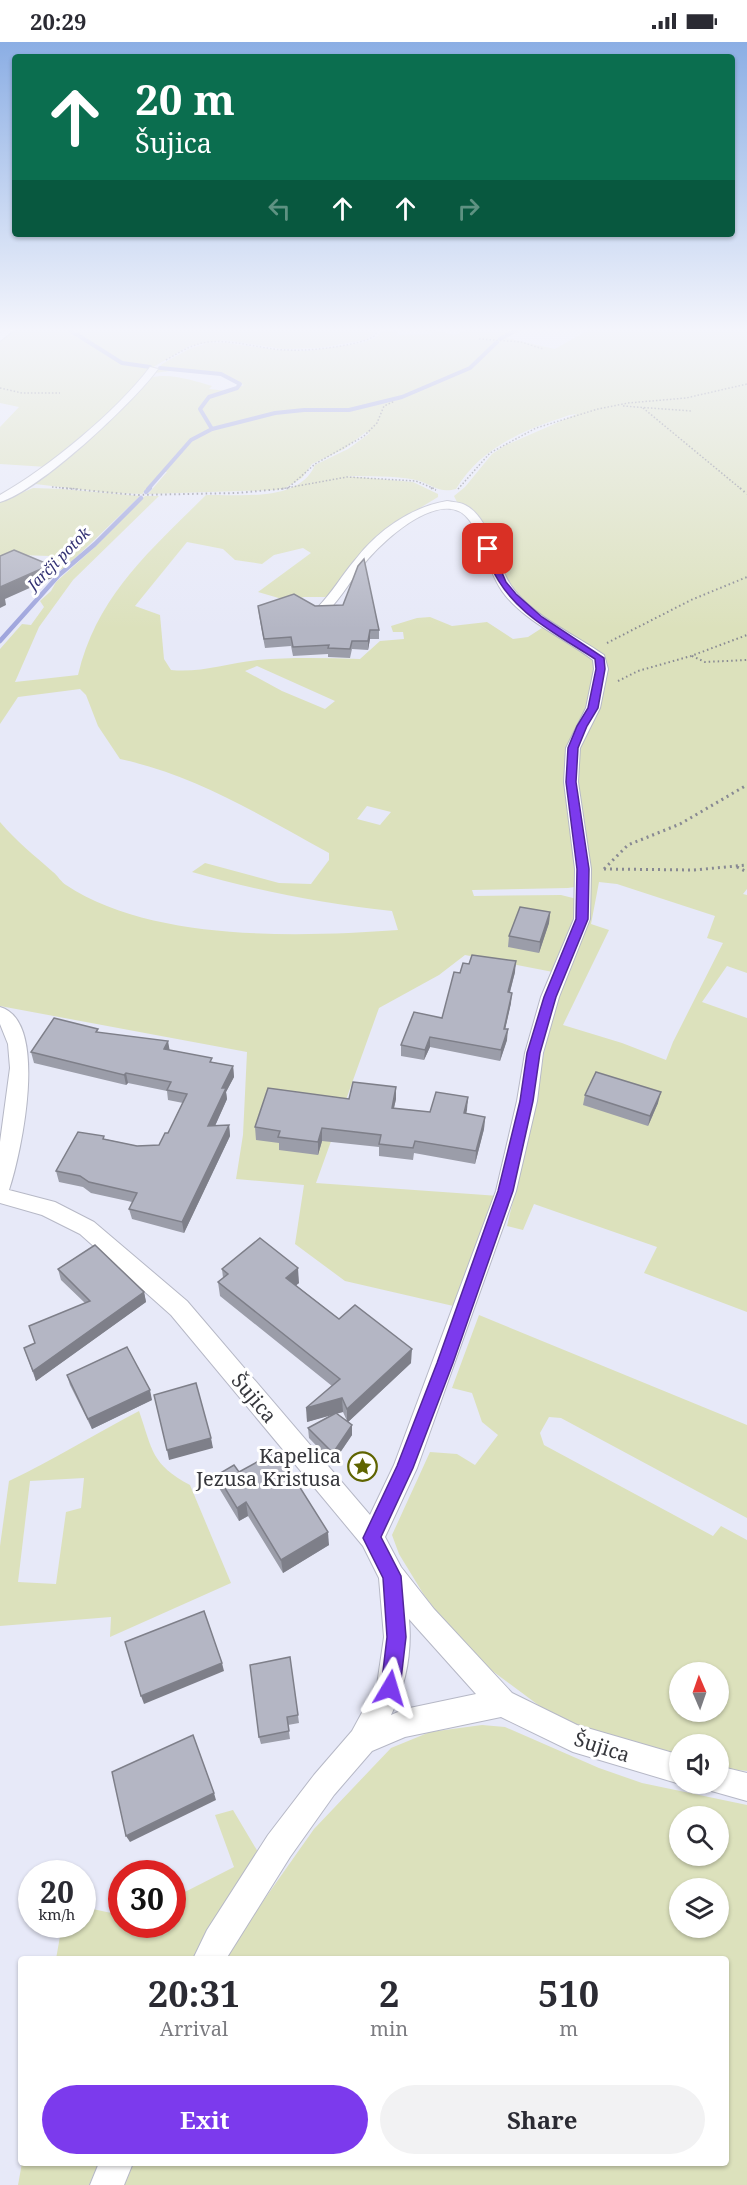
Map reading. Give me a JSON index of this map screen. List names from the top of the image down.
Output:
{
  "streets": {
    "street": ["Šujica"]
  },
  "water": ["Jarčji potok"],
  "places": {
    "place": ["Kapelica Jezusa Kristusa"]
  },
  "north": "top",
  "page": {
    "status": "20:29",
    "turn": ["20 m", "Šujica"],
    "speed": "20 km/h",
    "limit": "30",
    "eta": [
      "20:31",
      "Arrival",
      "2",
      "min",
      "510",
      "m"
    ],
    "buttons": ["Exit", "Share"]
  }
}
